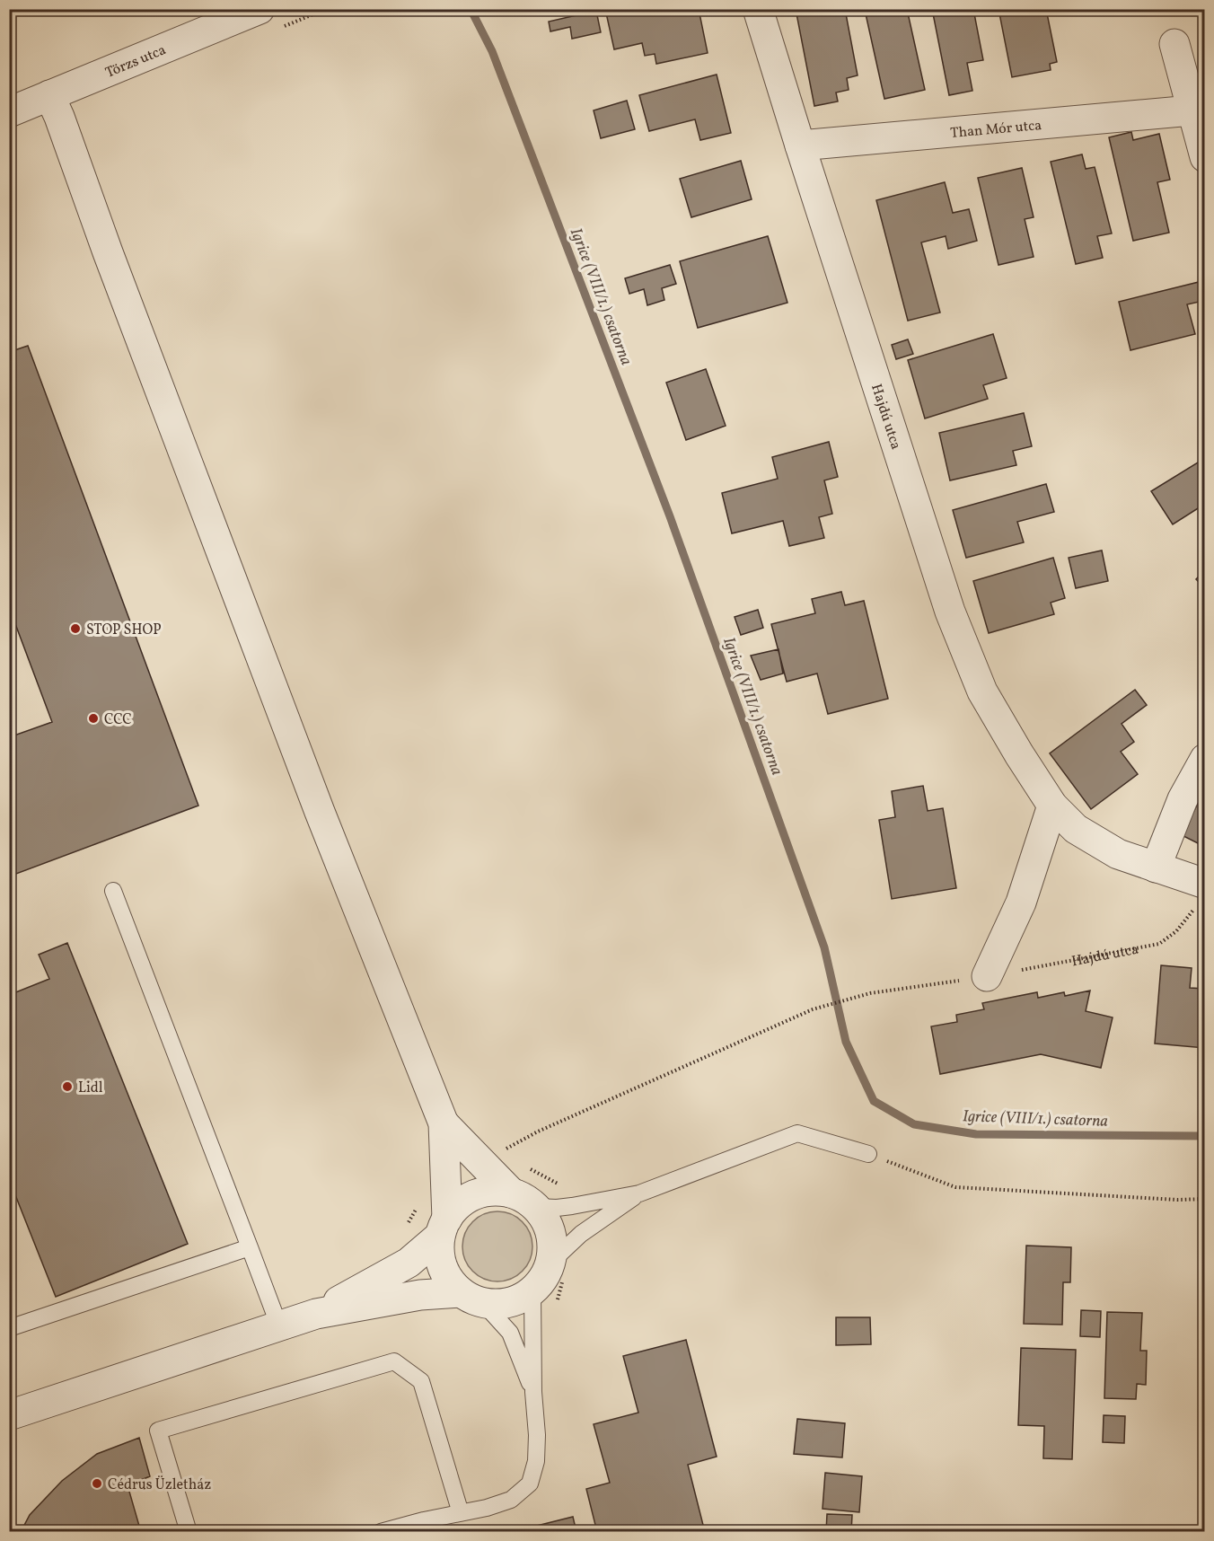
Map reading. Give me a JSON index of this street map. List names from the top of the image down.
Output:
{
  "streets": {
    "street": ["Törzs utca", "Than Mór utca", "Hajdú utca"]
  },
  "crossings": [
    ["Than Mór utca", "Hajdú utca"]
  ],
  "water": ["Igrice (VIII/1.) csatorna"],
  "places": [
    "STOP SHOP",
    "CCC",
    "Lidl",
    "Cédrus Üzletház"
  ]
}
